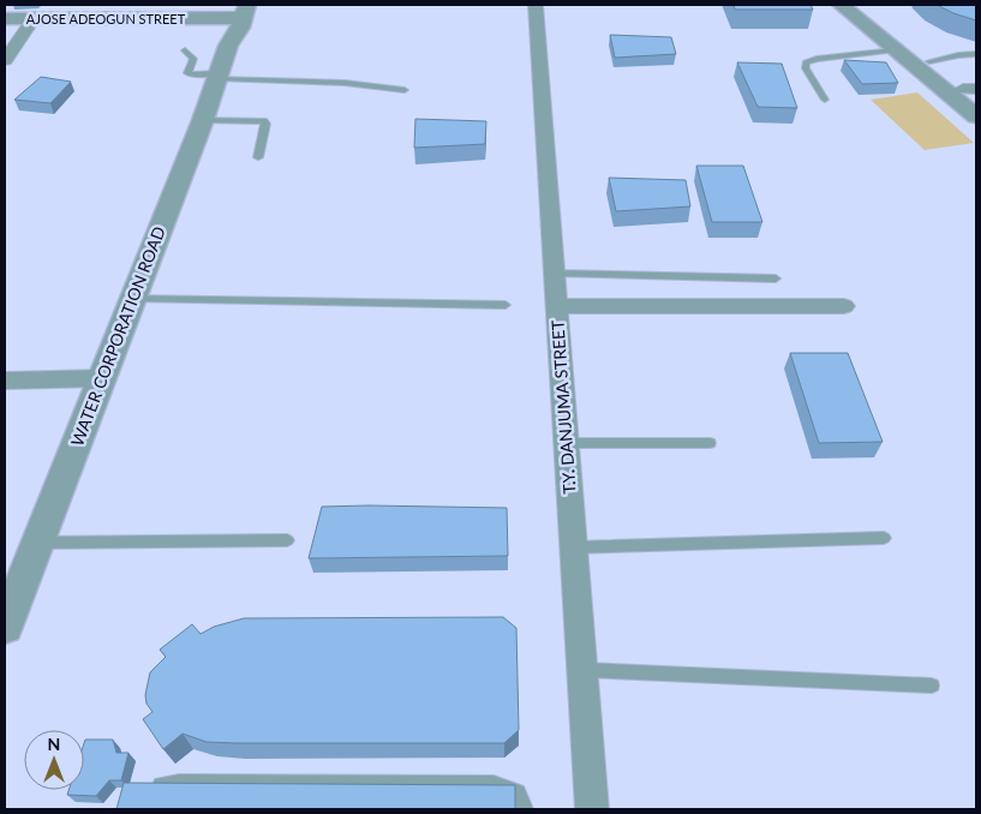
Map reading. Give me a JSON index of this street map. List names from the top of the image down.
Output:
{
  "streets": {
    "street": ["AJOSE ADEOGUN STREET", "WATER CORPORATION ROAD", "T.Y. DANJUMA STREET"]
  },
  "crossings": [
    ["AJOSE ADEOGUN STREET", "WATER CORPORATION ROAD"]
  ],
  "north": "top"
}
